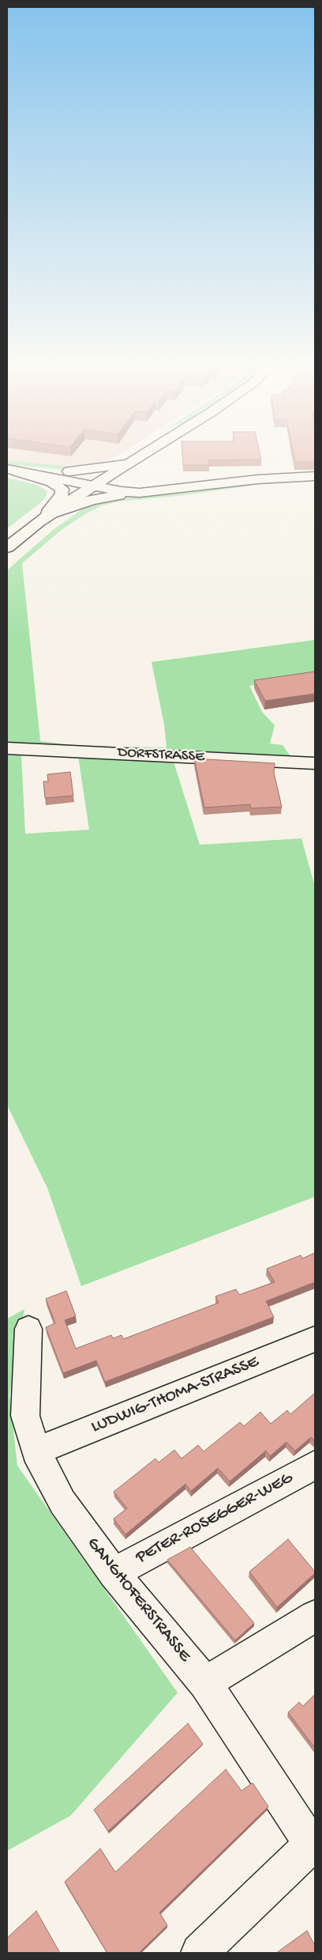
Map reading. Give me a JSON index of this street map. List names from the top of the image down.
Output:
{
  "streets": {
    "street": [
      "DORFSTRASSE",
      "LUDWIG-THOMA-STRASSE",
      "PETER-ROSEGGER-WEG",
      "GANGHOFERSTRASSE"
    ]
  },
  "crossings": [
    ["LUDWIG-THOMA-STRASSE", "GANGHOFERSTRASSE"],
    ["PETER-ROSEGGER-WEG", "GANGHOFERSTRASSE"]
  ]
}
